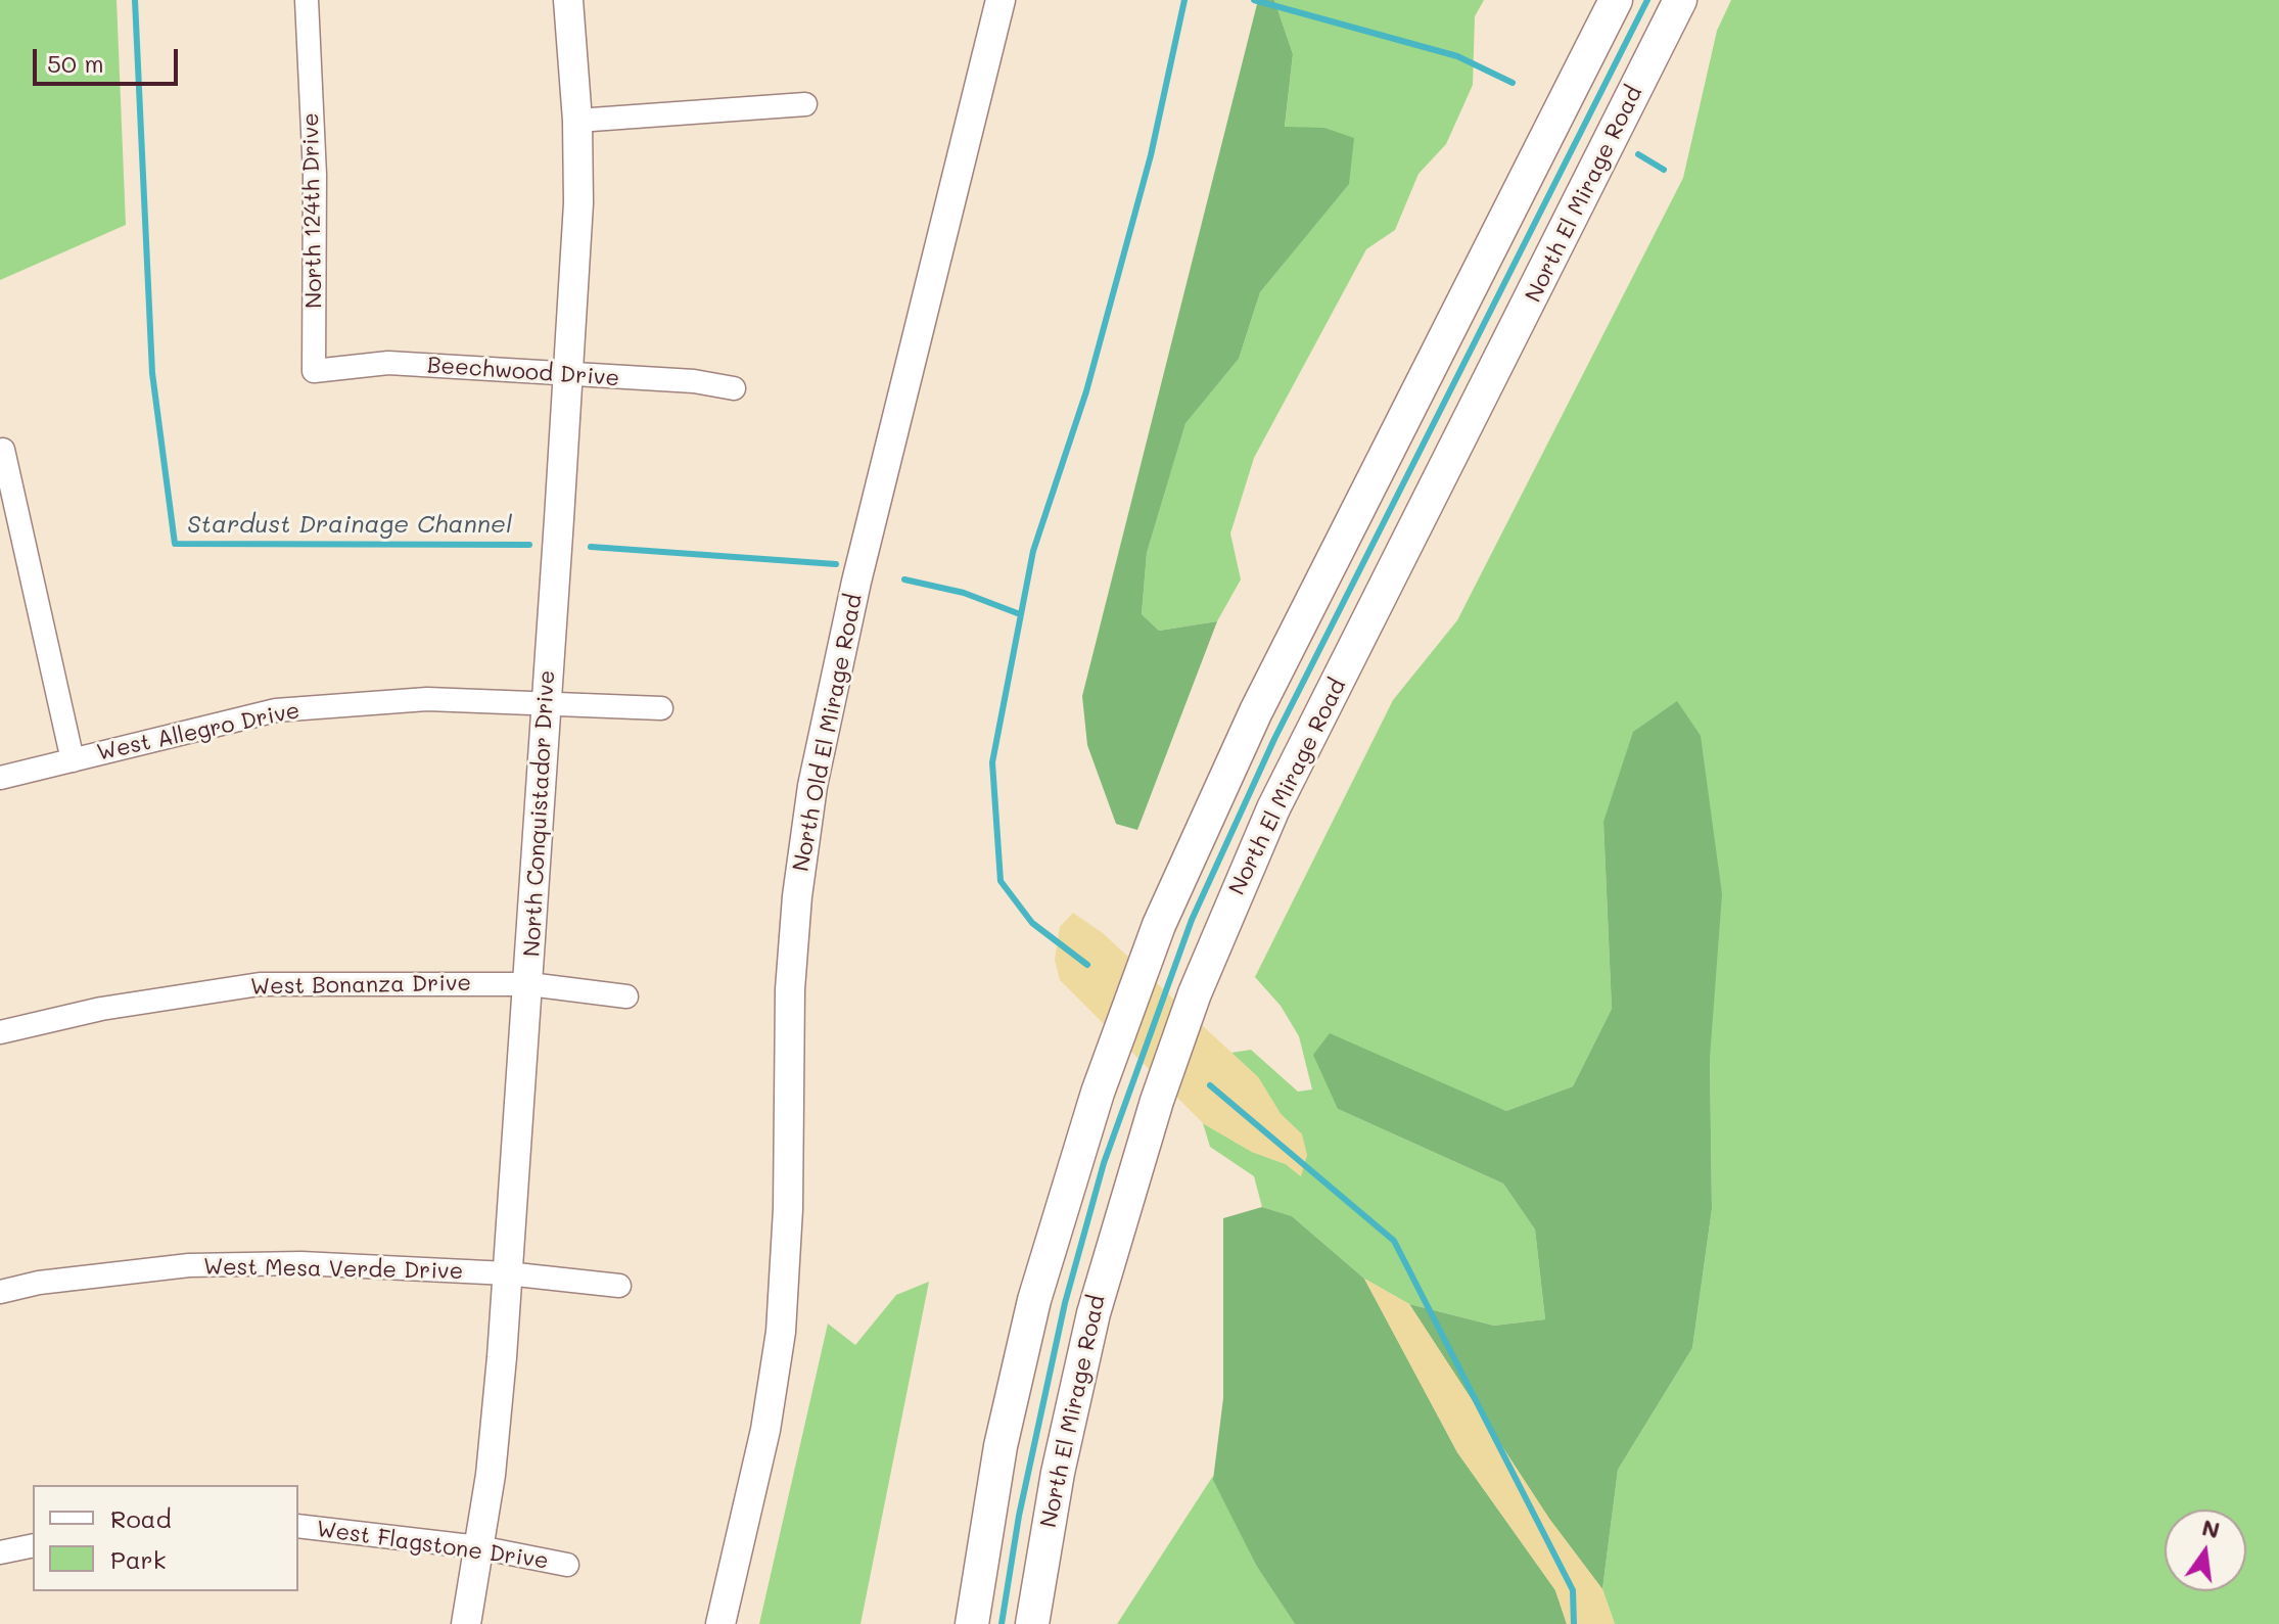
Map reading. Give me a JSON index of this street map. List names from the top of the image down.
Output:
{
  "streets": {
    "main road": ["North El Mirage Road"],
    "street": [
      "North 124th Drive",
      "Beechwood Drive",
      "West Allegro Drive",
      "North Old El Mirage Road",
      "North Conquistador Drive",
      "West Bonanza Drive",
      "West Mesa Verde Drive",
      "West Flagstone Drive"
    ]
  },
  "crossings": [
    ["North 124th Drive", "Beechwood Drive"],
    ["Beechwood Drive", "North Conquistador Drive"],
    ["West Allegro Drive", "North Conquistador Drive"],
    ["North Conquistador Drive", "West Bonanza Drive"],
    ["North Conquistador Drive", "West Mesa Verde Drive"],
    ["North Conquistador Drive", "West Flagstone Drive"]
  ],
  "water": ["Stardust Drainage Channel"],
  "legend": ["Road", "Park"],
  "scale_bar": "50 m",
  "north": "top"
}
